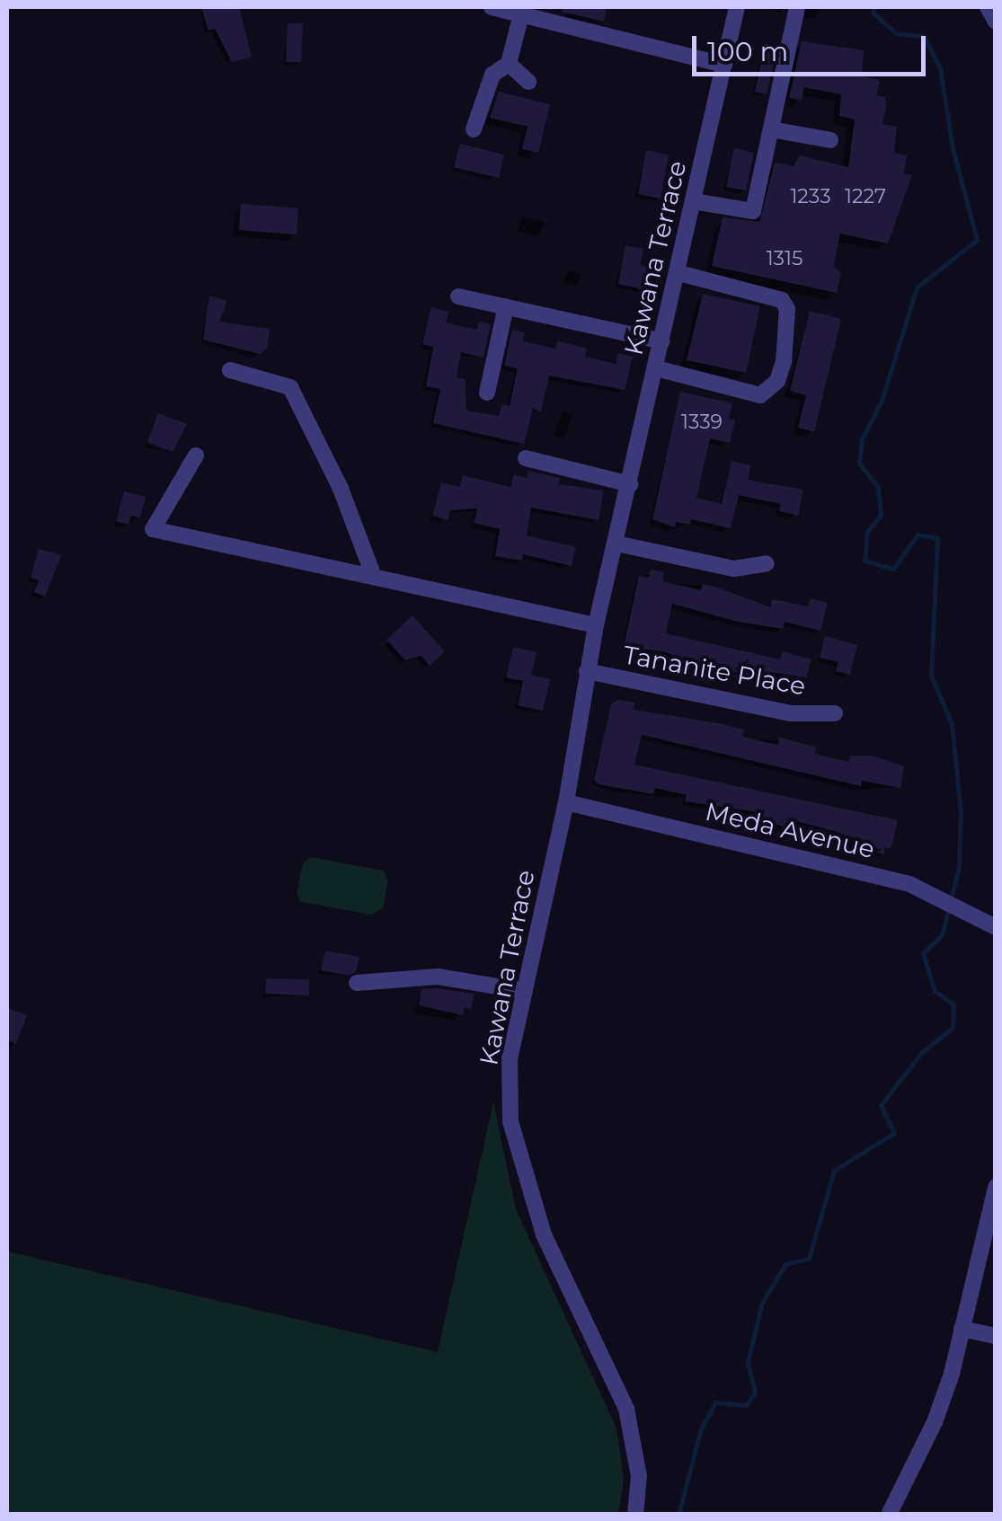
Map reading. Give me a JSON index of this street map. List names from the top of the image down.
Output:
{
  "streets": {
    "street": ["Kawana Terrace", "Tananite Place", "Meda Avenue"]
  },
  "crossings": [
    ["Kawana Terrace", "Tananite Place"],
    ["Kawana Terrace", "Meda Avenue"]
  ],
  "house_numbers": [
    "1233",
    "1227",
    "1315",
    "1339"
  ],
  "scale_bar": "100 m"
}
